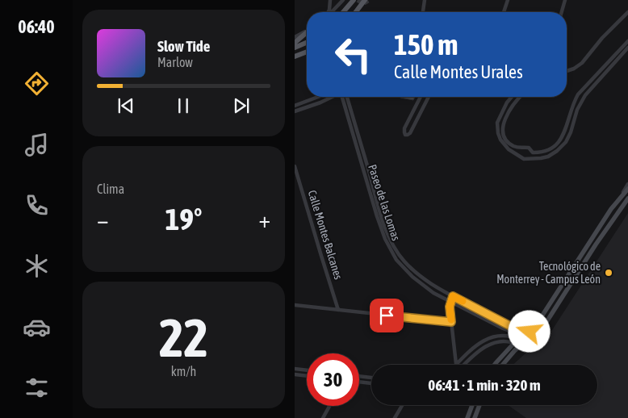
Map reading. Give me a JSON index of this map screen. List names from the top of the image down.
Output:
{
  "streets": {
    "street": ["Paseo de las Lomas", "Calle Montes Balcanes"]
  },
  "places": ["Tecnológico de Monterrey - Campus León"],
  "page": {
    "tabs": "06:40",
    "turn": ["150 m", "Calle Montes Urales"],
    "song": ["Slow Tide", "Marlow"],
    "tile": [
      "Clima",
      ["22", "km/h"]
    ],
    "heat": ["−", "19°", "+"],
    "limit": "30",
    "trip": "06:41 · 1 min · 320 m"
  }
}
